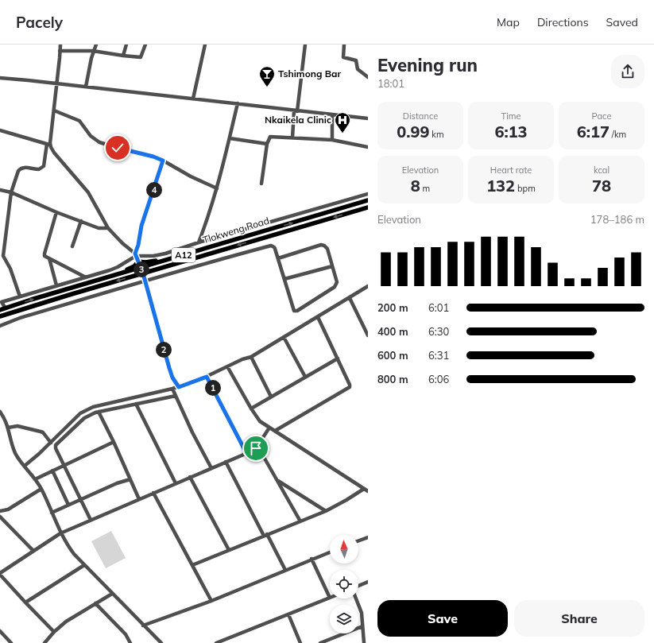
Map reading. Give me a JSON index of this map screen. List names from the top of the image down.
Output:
{
  "streets": {
    "main road": ["Tlokweng Road", "A12"]
  },
  "places": {
    "bar": ["Tshimong Bar"],
    "hospital": ["Nkaikela Clinic"]
  },
  "north": "top",
  "page": {
    "header": "Pacely",
    "nav": ["Map", "Directions", "Saved"],
    "heading": ["Evening run", "18:01"],
    "stats": [
      ["Distance", "0.99 km"],
      ["Time", "6:13"],
      ["Pace", "6:17 /km"],
      ["Elevation", "8 m"],
      ["Heart rate", "132 bpm"],
      ["kcal", "78"]
    ],
    "pins": [
      "4",
      "3",
      "2",
      "1"
    ],
    "chart": ["Elevation", "178–186 m"],
    "list": [
      {
        "name": "200 m",
        "note": "6:01"
      },
      {
        "name": "400 m",
        "note": "6:30"
      },
      {
        "name": "600 m",
        "note": "6:31"
      },
      {
        "name": "800 m",
        "note": "6:06"
      }
    ],
    "buttons": ["Save", "Share"]
  }
}
